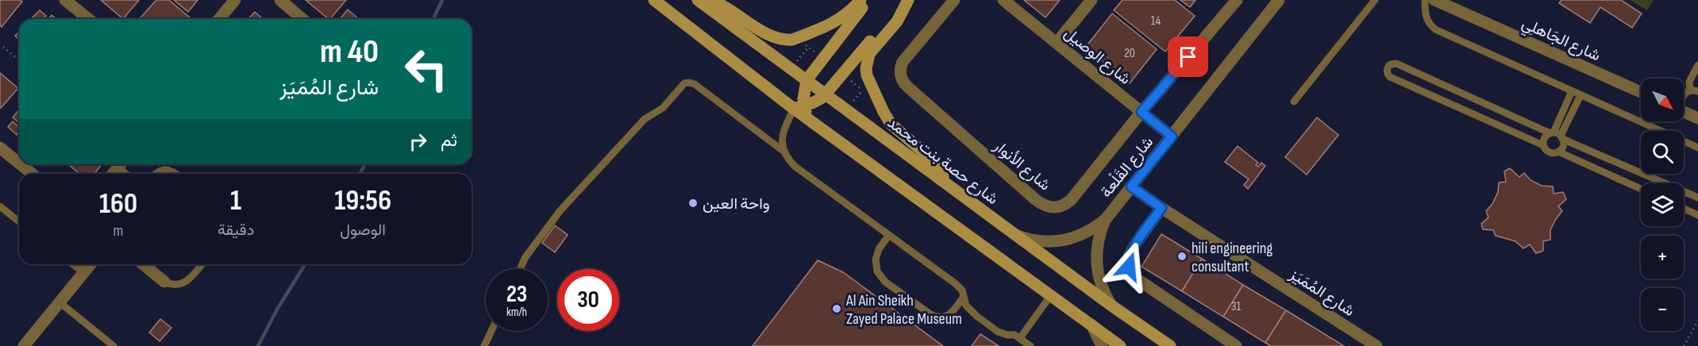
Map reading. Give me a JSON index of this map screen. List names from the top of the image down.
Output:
{
  "streets": {
    "main road": ["شارع حصة بنت محمد"],
    "street": [
      "شارع الجَاهلِي",
      "شارع الوصيل",
      "شارع الأنوار",
      "شارع القَلْعة",
      "شارع المُمَيَز"
    ]
  },
  "crossings": [
    ["شارع الوصيل", "شارع الأنوار"],
    ["شارع الوصيل", "شارع القَلْعة"],
    ["شارع حصة بنت محمد", "شارع القَلْعة"],
    ["شارع القَلْعة", "شارع المُمَيَز"]
  ],
  "places": ["واحة العين", "hili engineering consultant", "Al Ain Sheikh Zayed Palace Museum"],
  "house_numbers": ["14", "20", "31"],
  "north": "bottom right",
  "page": {
    "turn": ["40 m", "شارع المُمَيَز"],
    "map_buttons": ["+", "−"],
    "then": "ثم",
    "eta": [
      "19:56",
      "الوصول",
      "1",
      "دقيقة",
      "160",
      "m"
    ],
    "speed": "23 km/h",
    "limit": "30"
  }
}
